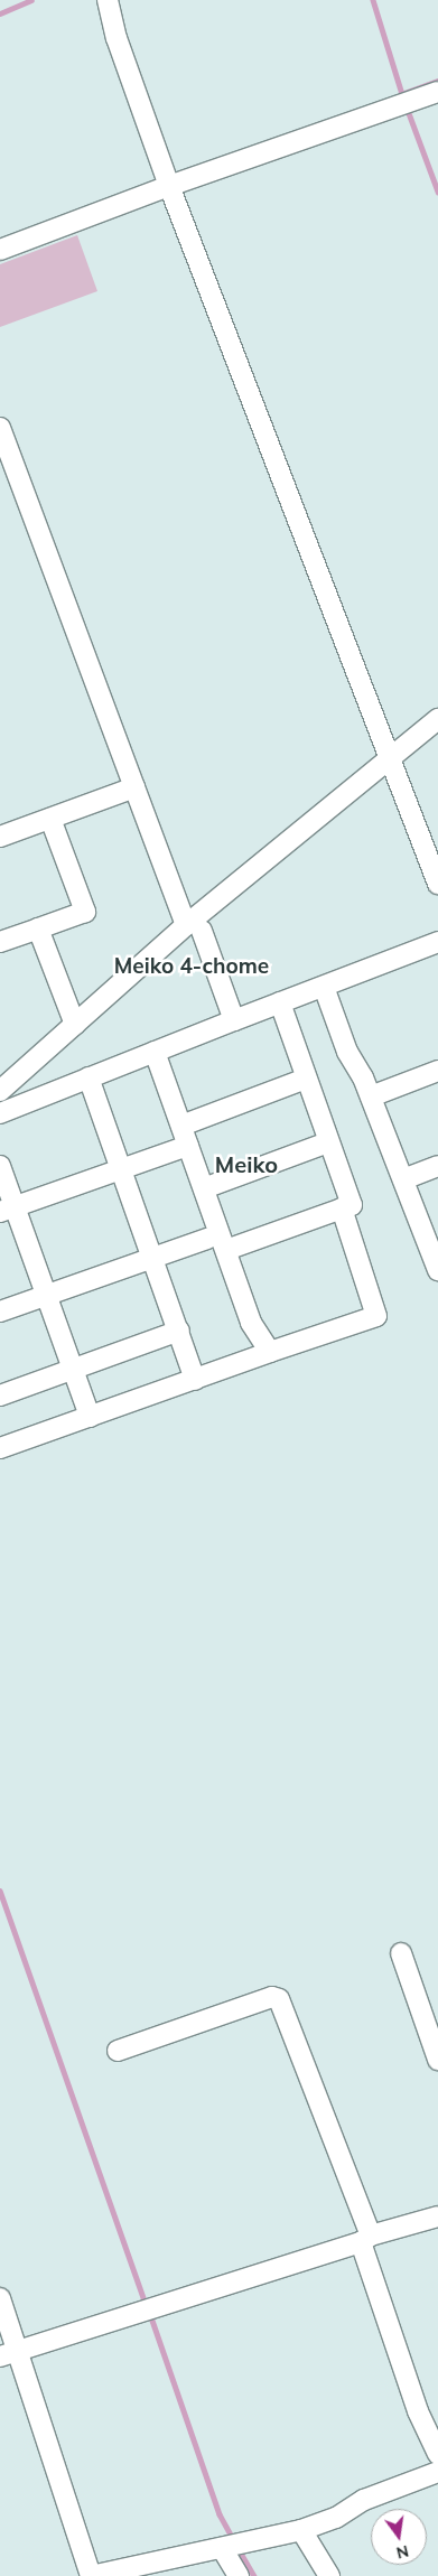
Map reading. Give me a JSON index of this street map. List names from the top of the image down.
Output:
{
  "districts": ["Meiko 4-chome", "Meiko"],
  "north": "bottom"
}
